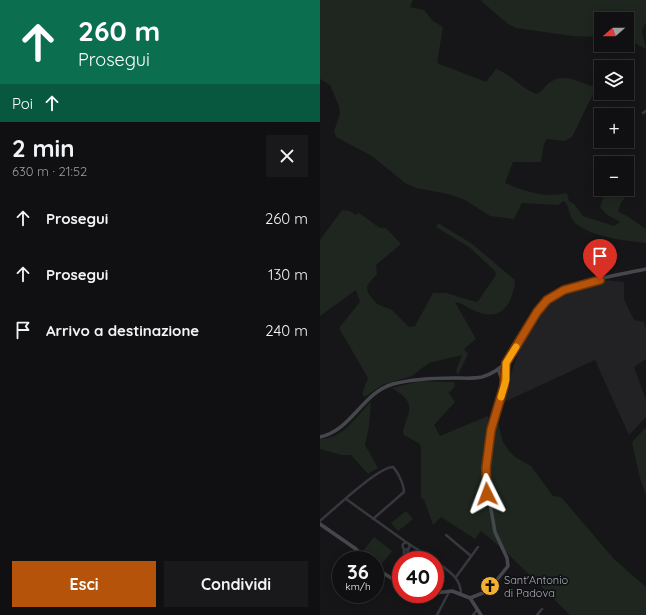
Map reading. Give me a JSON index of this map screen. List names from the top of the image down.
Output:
{
  "places": {
    "church": ["Sant'Antonio di Padova"]
  },
  "north": "left",
  "page": {
    "turn": ["260 m", "Prosegui"],
    "map_buttons": ["+", "−"],
    "then": "Poi",
    "heading": ["2 min", "630 m · 21:52"],
    "list": [
      {
        "name": "Prosegui",
        "value": "260 m"
      },
      {
        "name": "Prosegui",
        "value": "130 m"
      },
      {
        "name": "Arrivo a destinazione",
        "value": "240 m"
      }
    ],
    "speed": "36 km/h",
    "limit": "40",
    "buttons": ["Esci", "Condividi"]
  }
}
